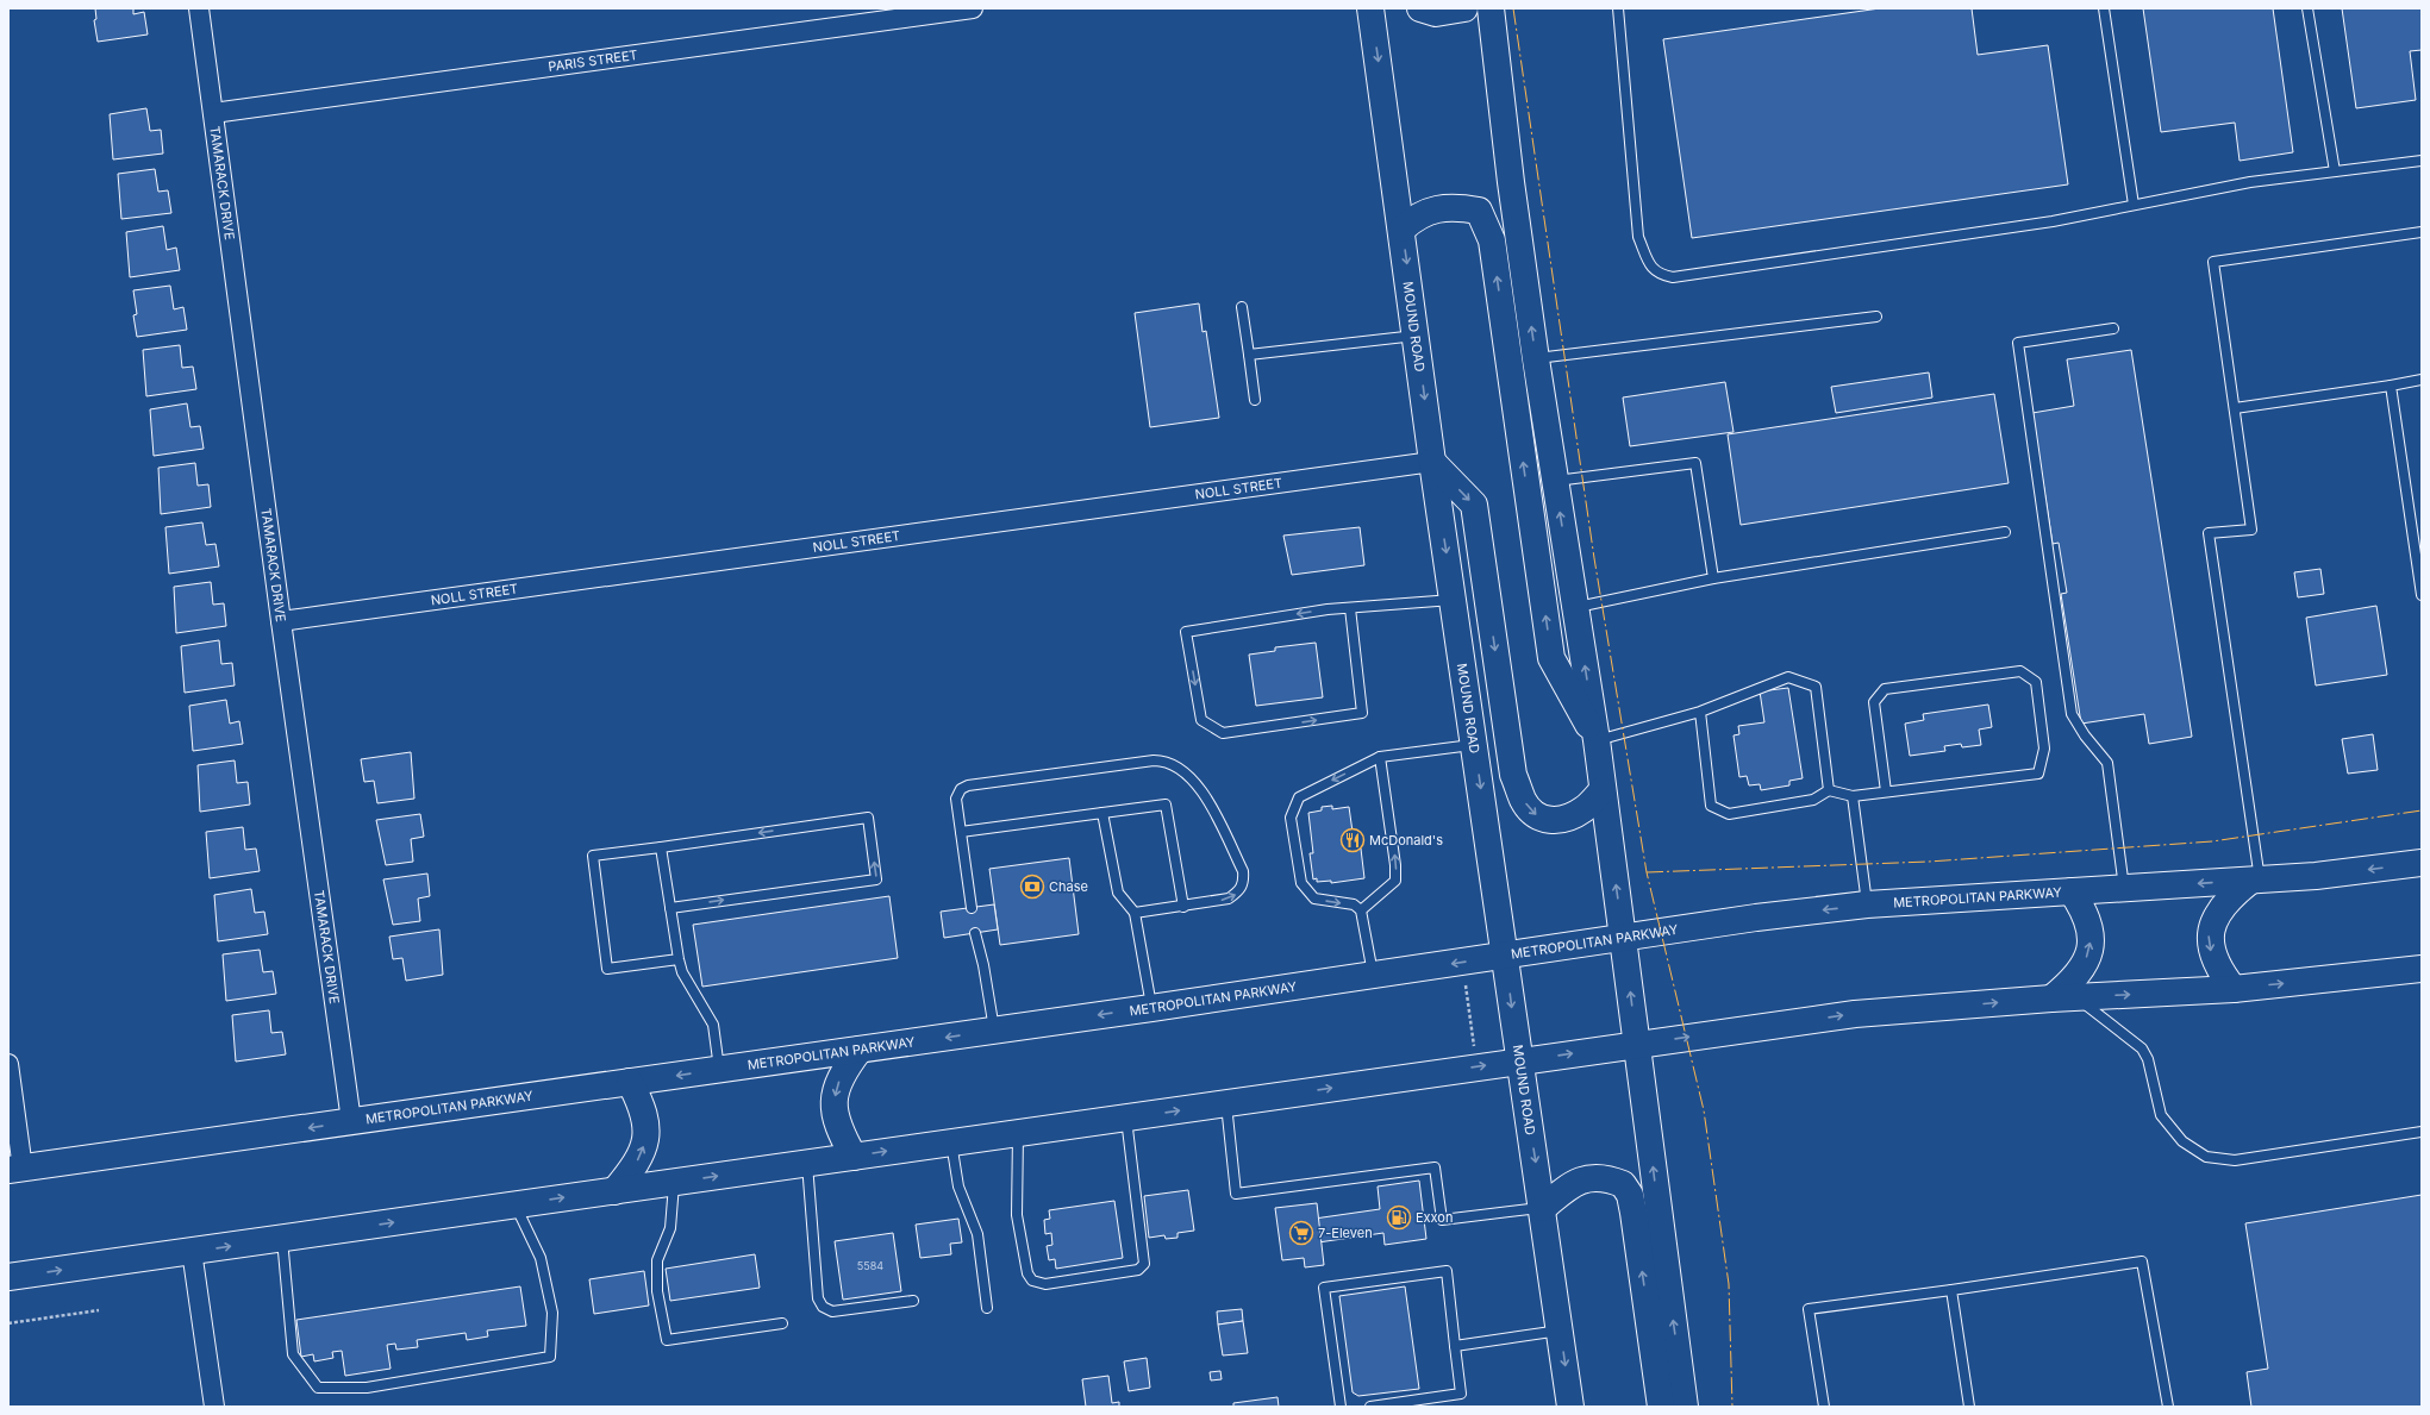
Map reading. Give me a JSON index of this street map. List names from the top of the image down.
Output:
{
  "streets": {
    "main road": ["MOUND ROAD", "METROPOLITAN PARKWAY"],
    "street": ["PARIS STREET", "TAMARACK DRIVE", "NOLL STREET"]
  },
  "crossings": [
    ["PARIS STREET", "TAMARACK DRIVE"],
    ["TAMARACK DRIVE", "NOLL STREET"],
    ["TAMARACK DRIVE", "METROPOLITAN PARKWAY"],
    ["MOUND ROAD", "NOLL STREET"],
    ["MOUND ROAD", "METROPOLITAN PARKWAY"]
  ],
  "places": {
    "restaurant": ["McDonald's"],
    "bank": ["Chase"],
    "fuel station": ["Exxon"],
    "supermarket": ["7-Eleven"]
  },
  "house_numbers": ["5584"]
}
